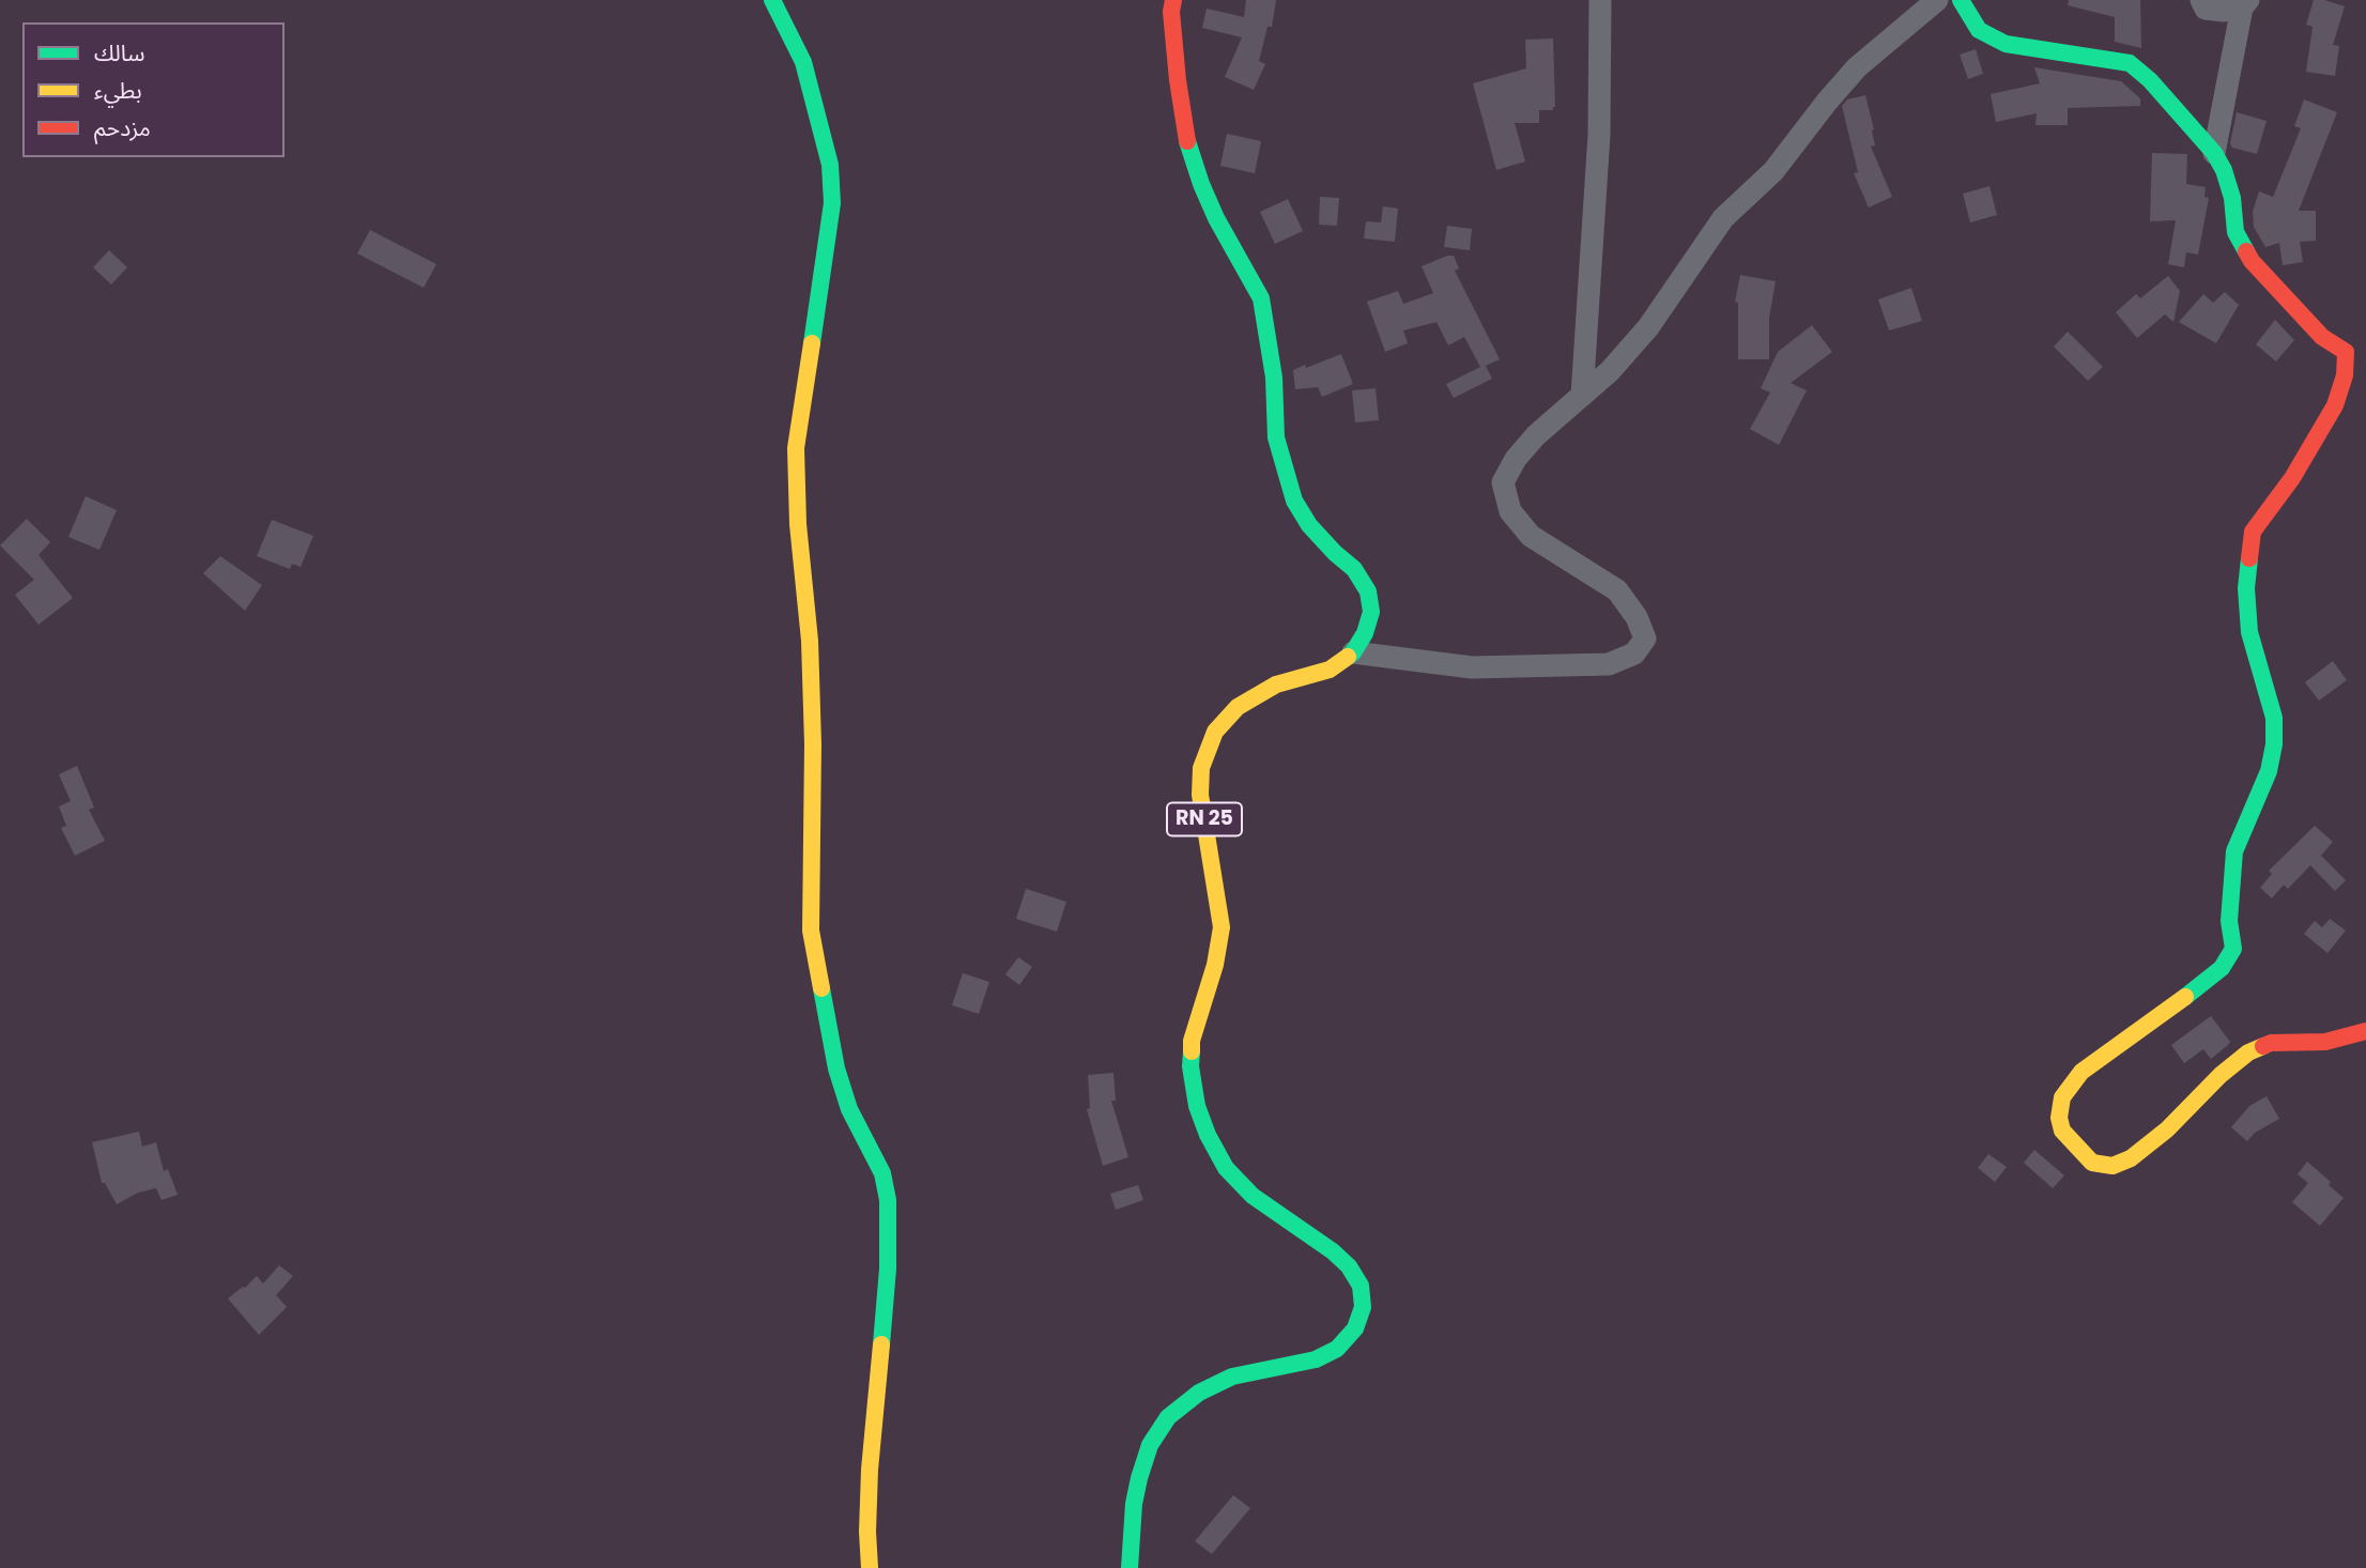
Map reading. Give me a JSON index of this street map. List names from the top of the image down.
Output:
{
  "streets": {
    "main road": ["RN 25"]
  },
  "legend": ["سالك", "بطيء", "مزدحم"]
}
